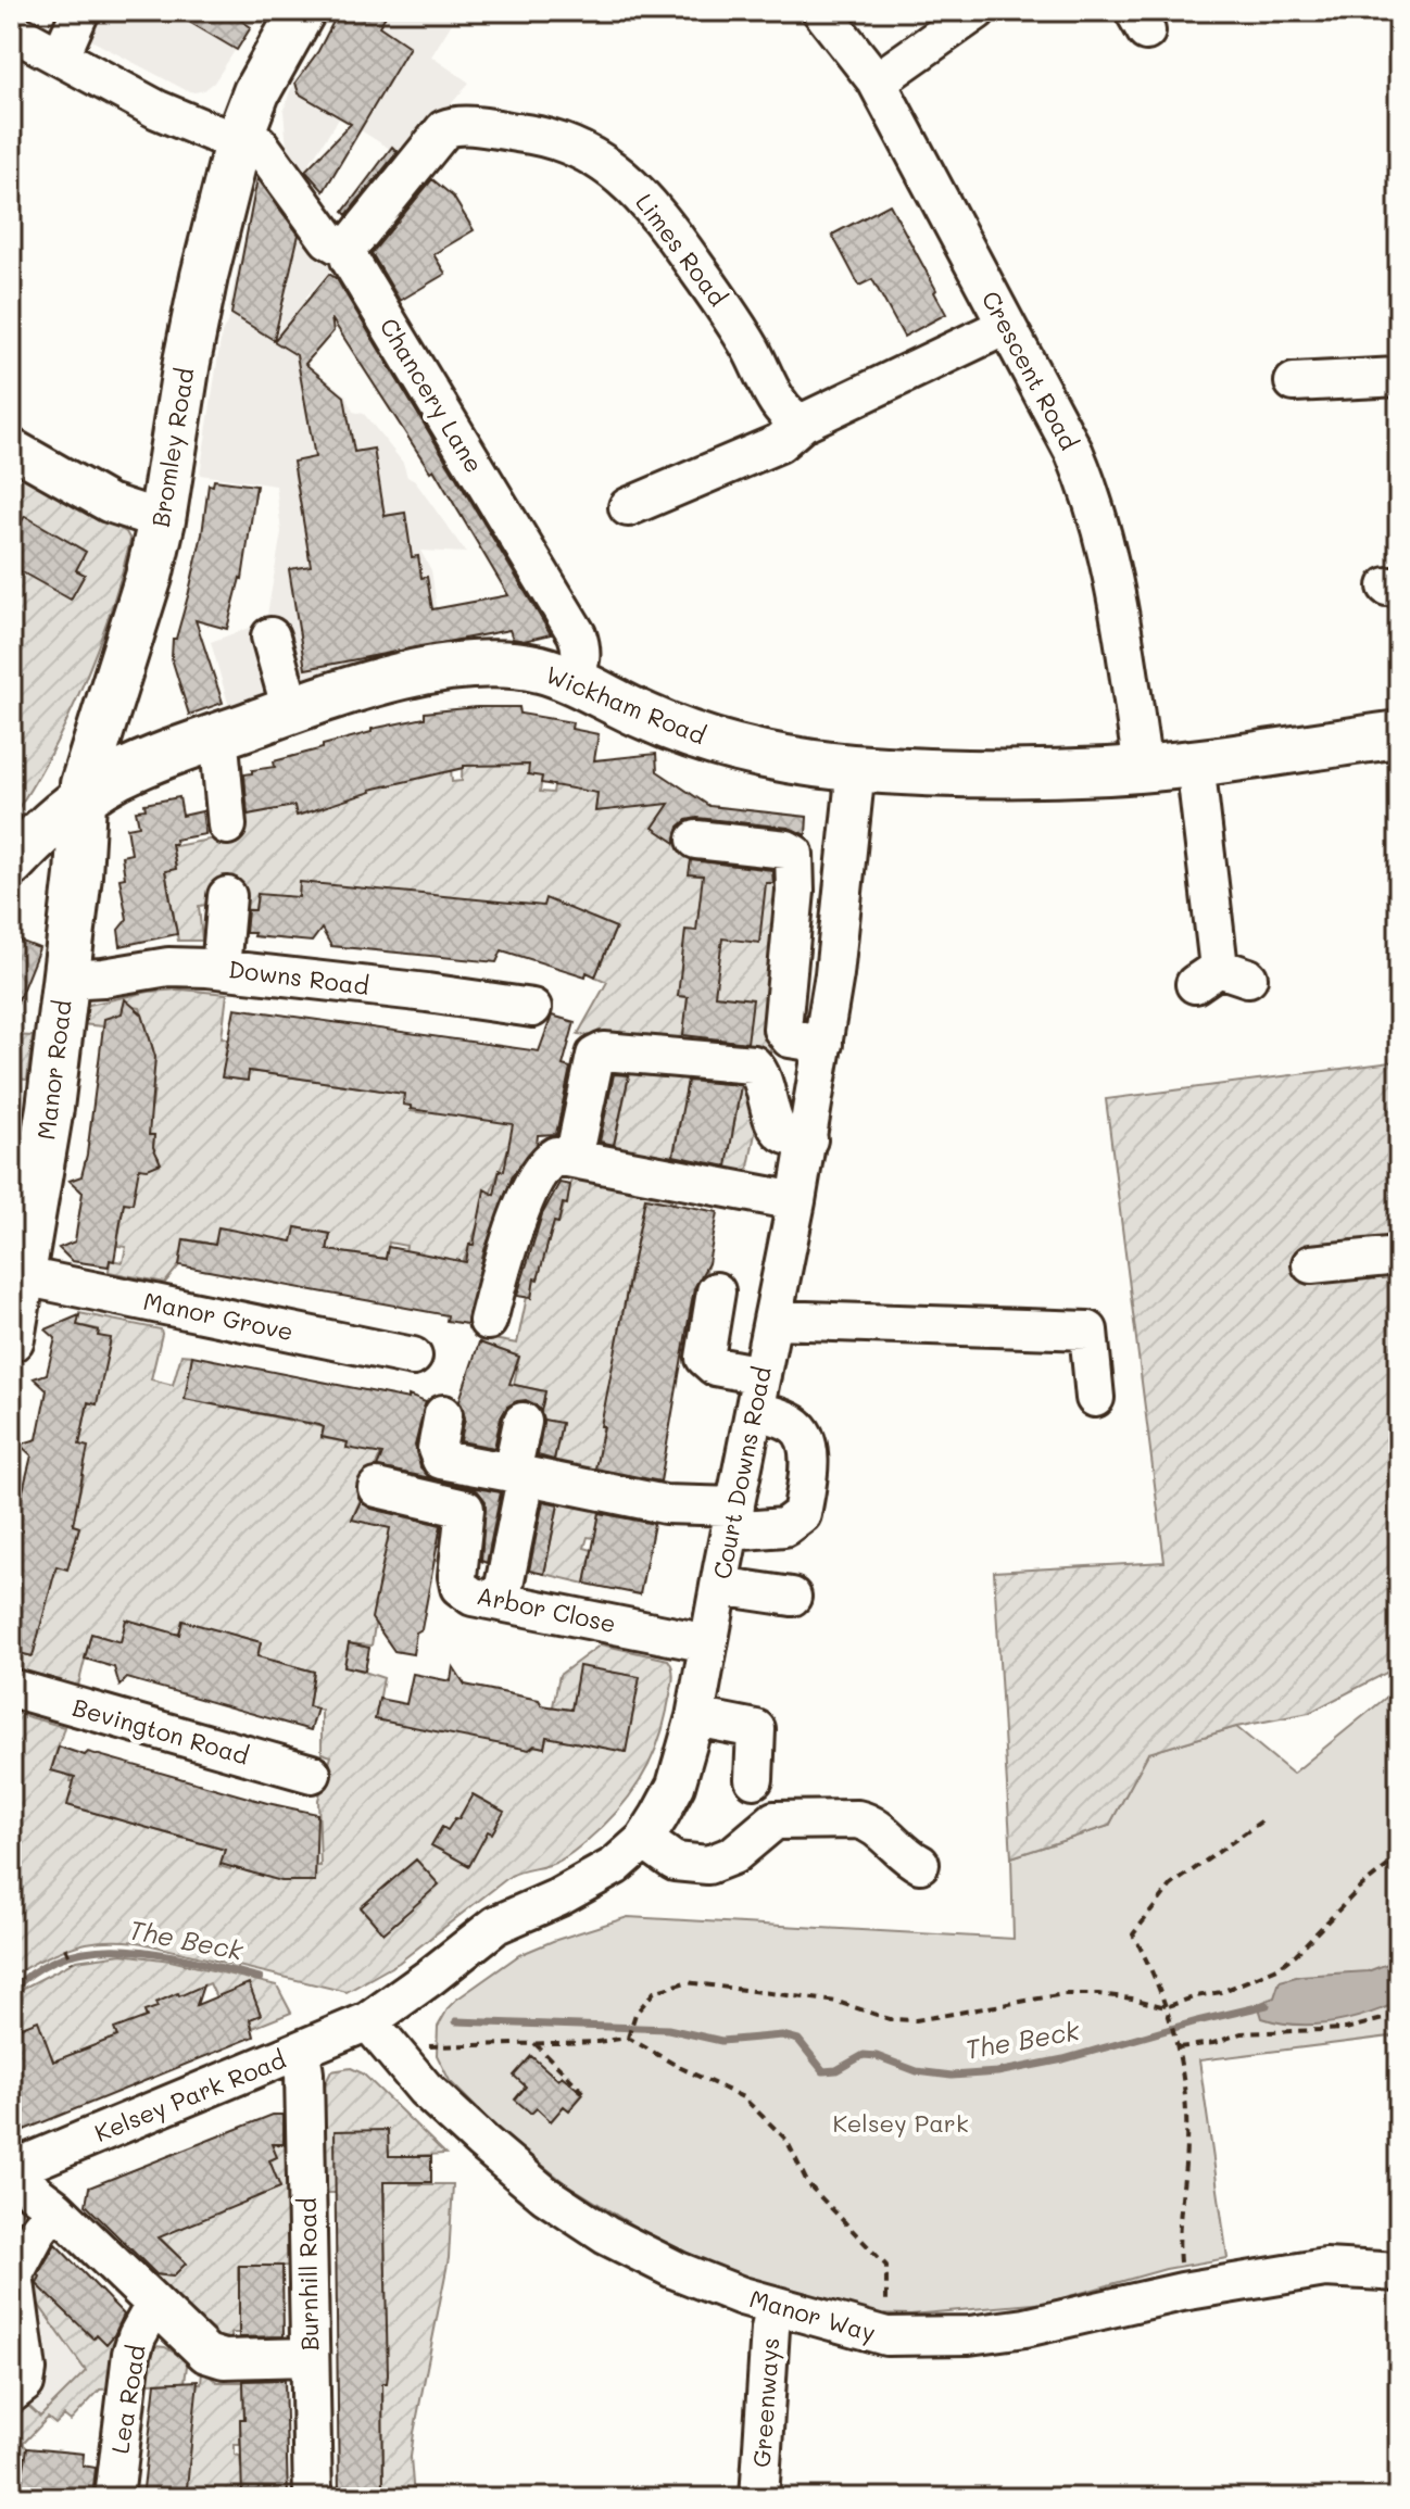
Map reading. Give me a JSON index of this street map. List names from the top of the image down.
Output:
{
  "streets": {
    "main road": ["Bromley Road", "Wickham Road", "Manor Road"],
    "street": [
      "Limes Road",
      "Crescent Road",
      "Chancery Lane",
      "Downs Road",
      "Manor Grove",
      "Court Downs Road",
      "Arbor Close",
      "Bevington Road",
      "Kelsey Park Road",
      "Burnhill Road",
      "Manor Way",
      "Lea Road",
      "Greenways"
    ]
  },
  "crossings": [
    ["Limes Road", "Chancery Lane"],
    ["Crescent Road", "Wickham Road"],
    ["Chancery Lane", "Bromley Road"],
    ["Chancery Lane", "Wickham Road"],
    ["Bromley Road", "Wickham Road"],
    ["Bromley Road", "Manor Road"],
    ["Wickham Road", "Manor Road"],
    ["Wickham Road", "Court Downs Road"],
    ["Downs Road", "Manor Road"],
    ["Manor Road", "Manor Grove"],
    ["Court Downs Road", "Arbor Close"],
    ["Court Downs Road", "Kelsey Park Road"],
    ["Court Downs Road", "Manor Way"],
    ["Kelsey Park Road", "Burnhill Road"],
    ["Kelsey Park Road", "Manor Way"],
    ["Manor Way", "Greenways"]
  ],
  "water": ["The Beck"],
  "parks": ["Kelsey Park"]
}
